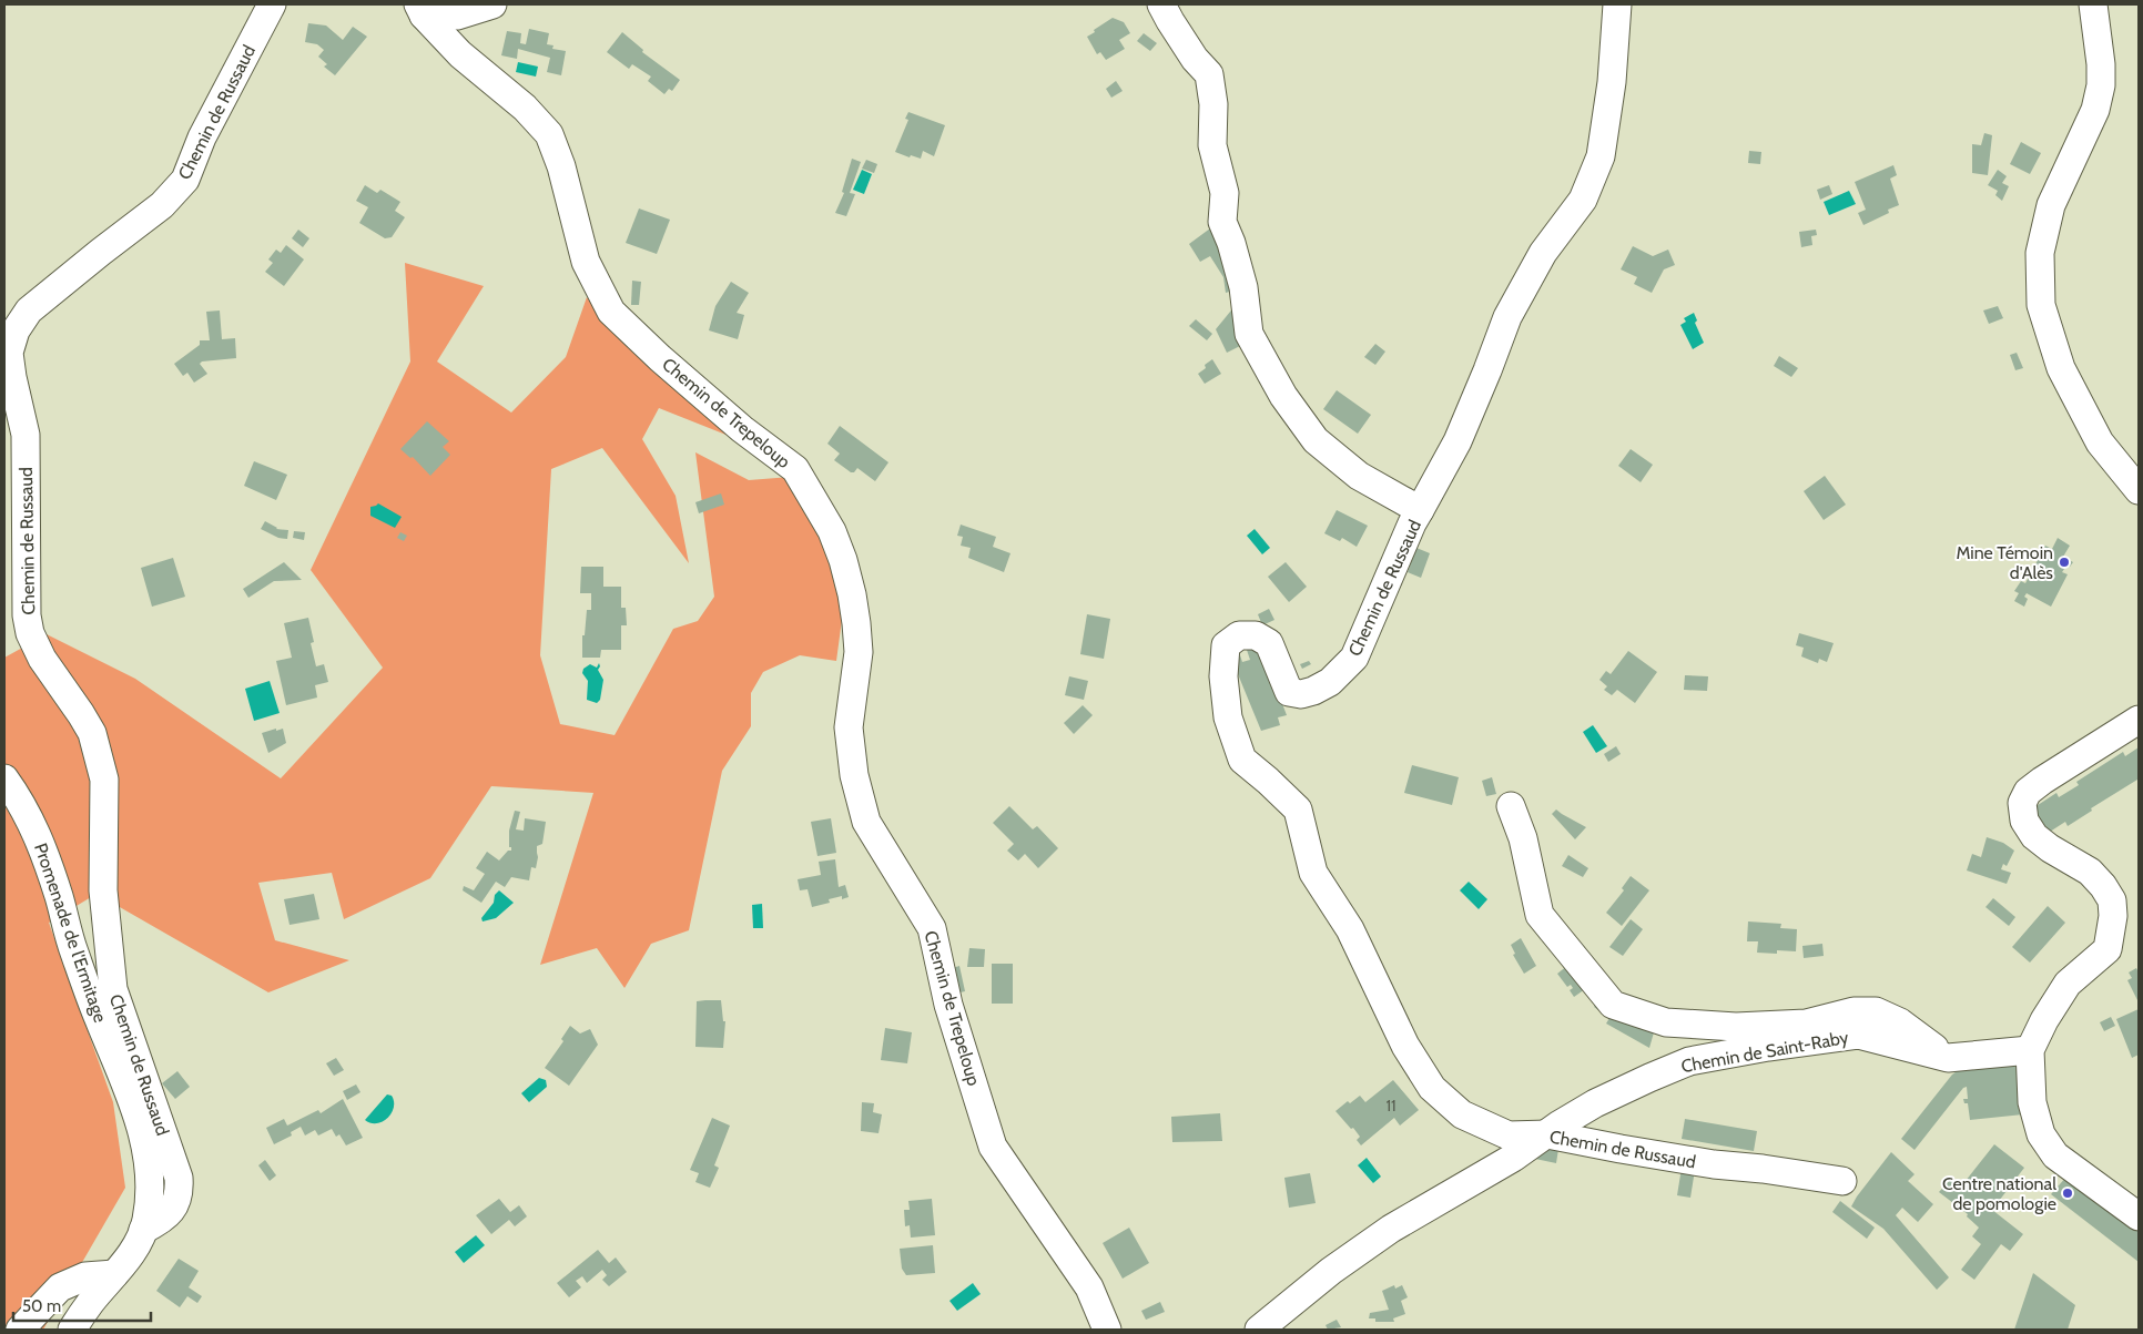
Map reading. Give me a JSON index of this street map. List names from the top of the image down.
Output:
{
  "streets": {
    "street": [
      "Chemin de Russaud",
      "Chemin de Trepeloup",
      "Promenade de l'Ermitage",
      "Chemin de Saint-Raby"
    ]
  },
  "crossings": [
    ["Chemin de Russaud", "Promenade de l'Ermitage"],
    ["Chemin de Russaud", "Chemin de Saint-Raby"]
  ],
  "places": ["Mine Témoin d'Alès", "Centre national de pomologie"],
  "house_numbers": ["11"],
  "scale_bar": "50 m"
}
